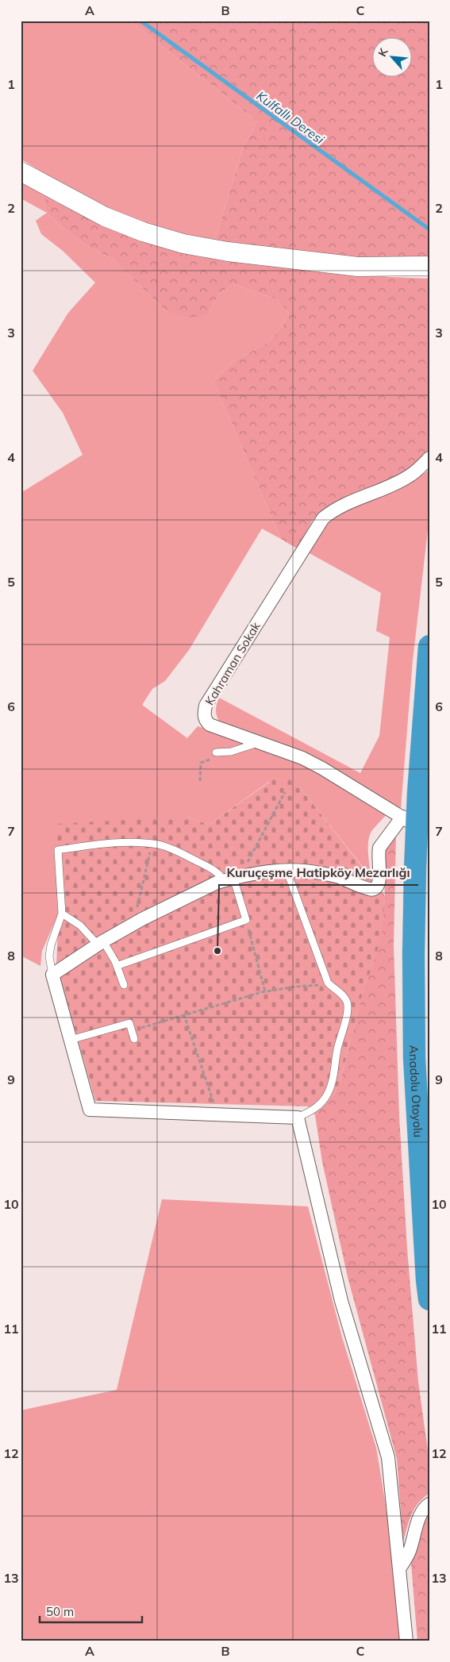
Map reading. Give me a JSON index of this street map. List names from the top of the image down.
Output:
{
  "streets": {
    "highway": ["Anadolu Otoyolu"],
    "street": ["Kahraman Sokak"]
  },
  "water": ["Kulfallı Deresi"],
  "places": ["Kuruçeşme Hatipköy Mezarlığı"],
  "scale_bar": "50 m",
  "north": "top left",
  "grid": {
    "columns": ["A", "B", "C"],
    "rows": [
      "1",
      "2",
      "3",
      "4",
      "5",
      "6",
      "7",
      "8",
      "9",
      "10",
      "11",
      "12",
      "13"
    ]
  }
}
